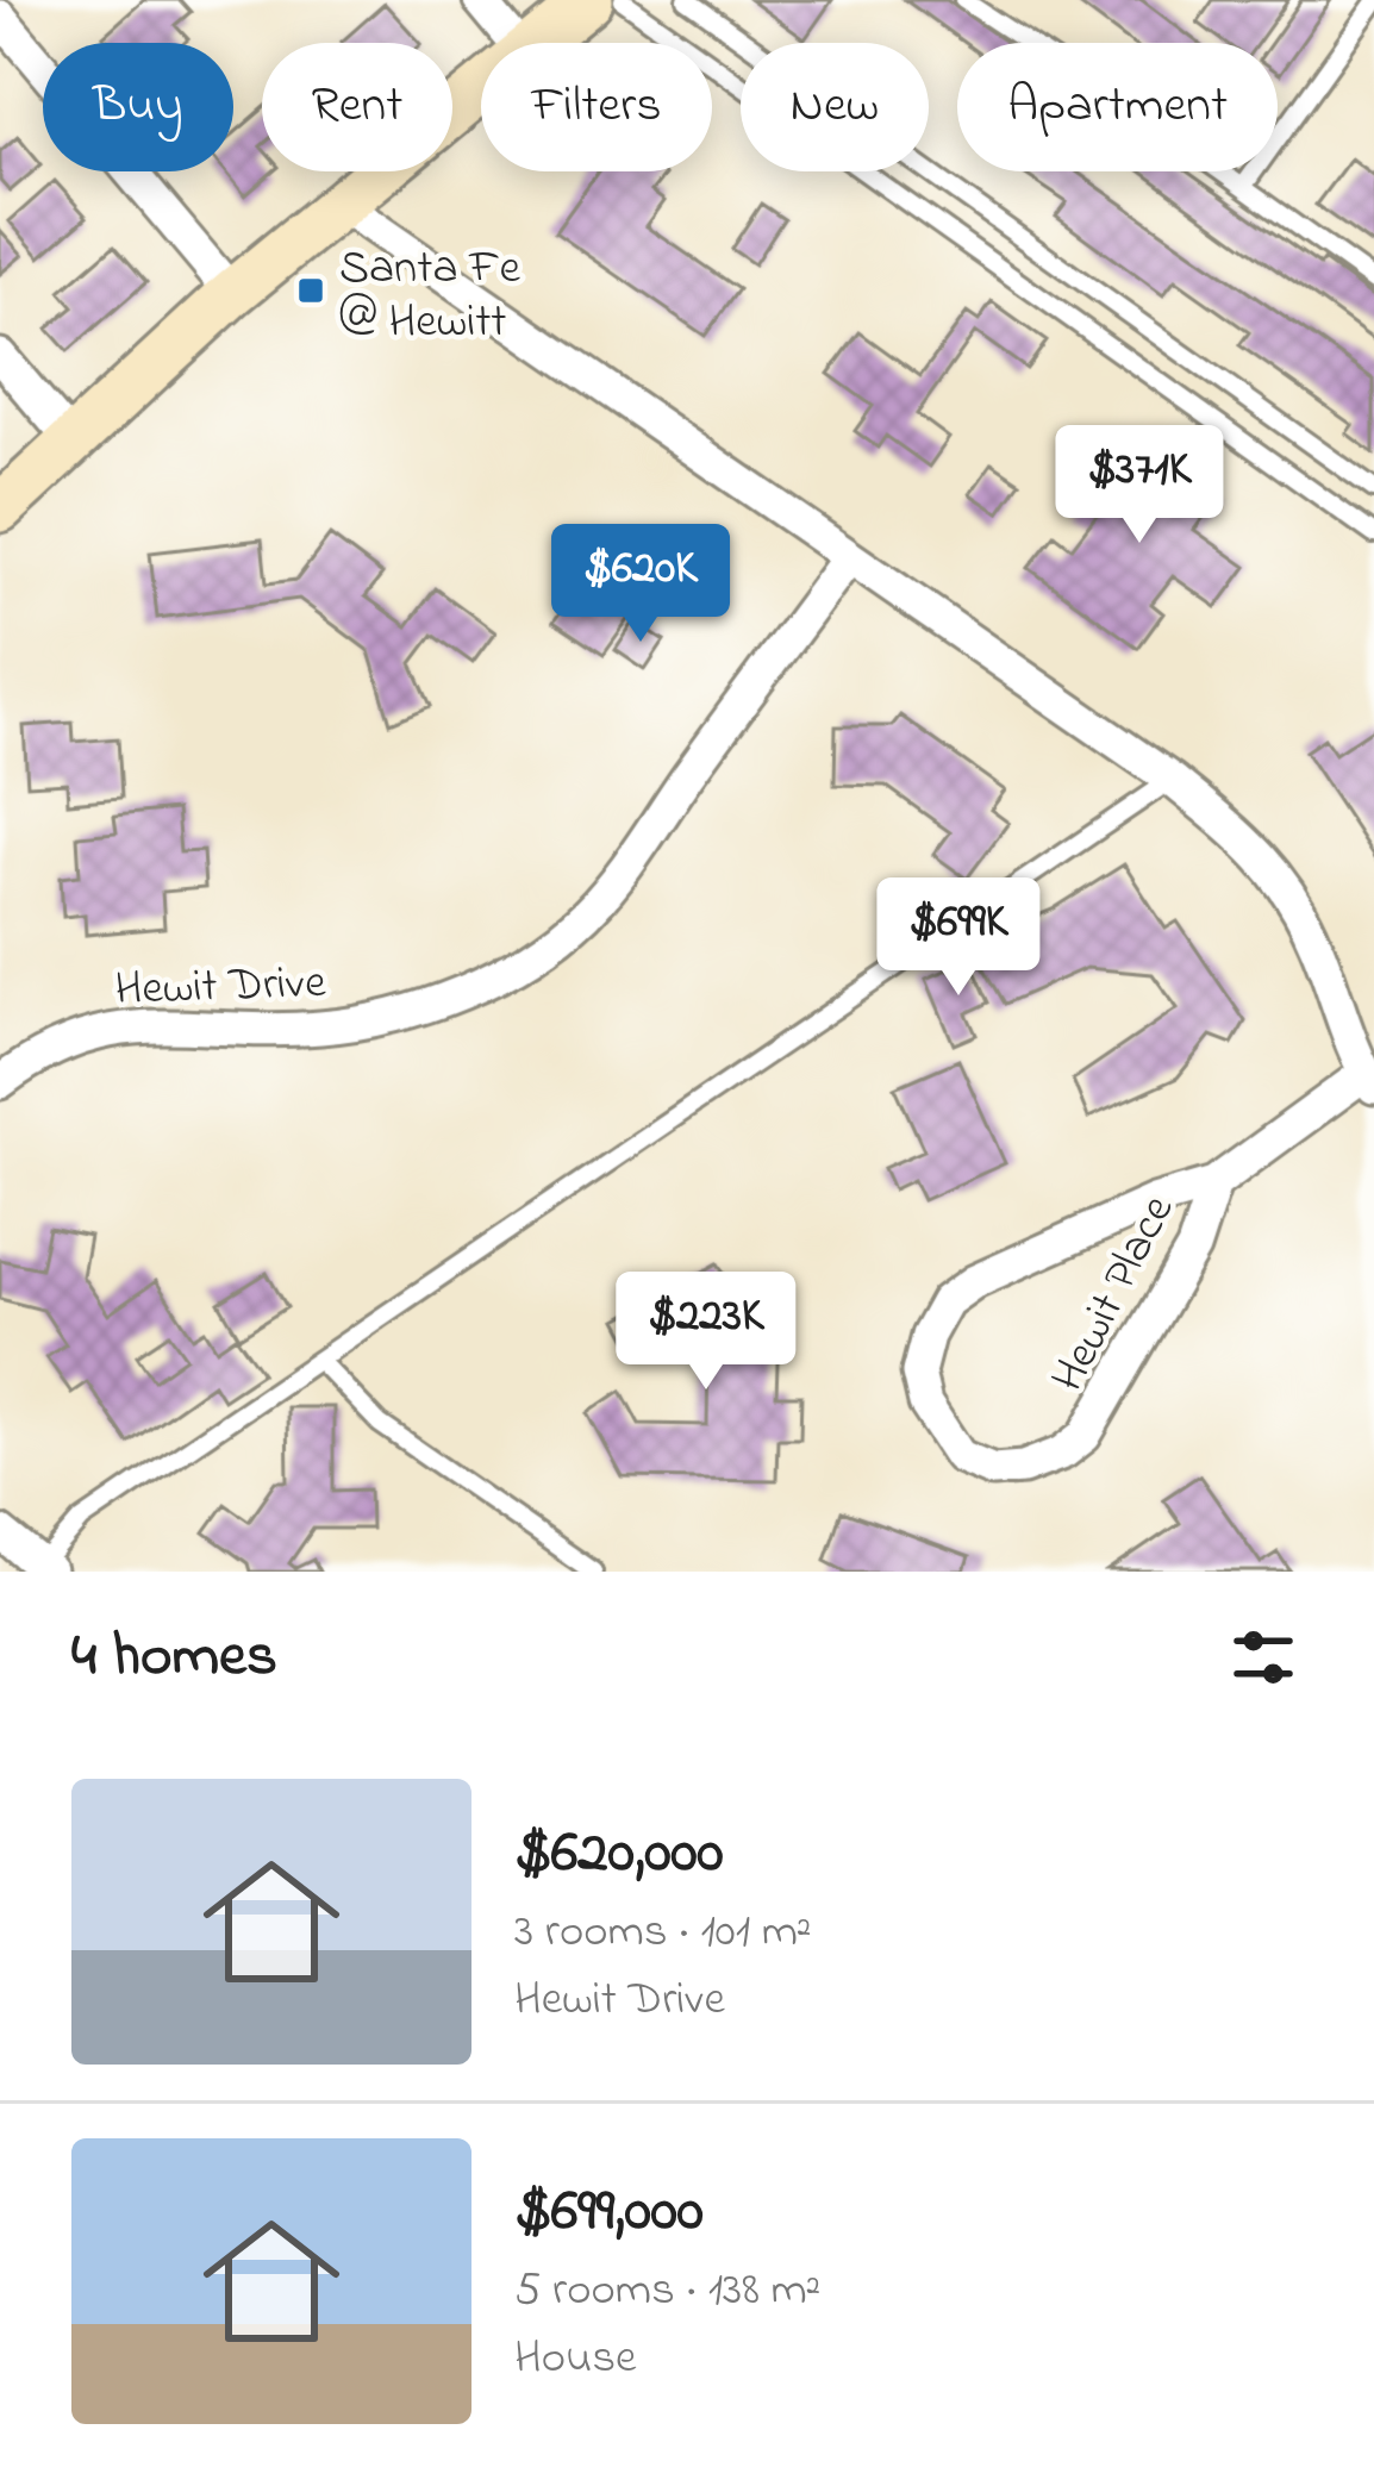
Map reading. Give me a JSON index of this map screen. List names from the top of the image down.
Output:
{
  "streets": {
    "street": ["Hewit Drive", "Hewit Place"]
  },
  "places": {
    "transit": ["Santa Fe @ Hewitt"]
  },
  "page": {
    "chip": [
      "Buy",
      "Rent",
      "Filters",
      "New",
      "Apartment"
    ],
    "price": [
      "$371K",
      "$620K",
      "$699K",
      "$223K"
    ],
    "heading": "4 homes",
    "list": [
      {
        "name": "$620,000",
        "note": "3 rooms · 101 m² · Hewit Drive"
      },
      {
        "name": "$699,000",
        "note": "5 rooms · 138 m² · House"
      }
    ]
  }
}
